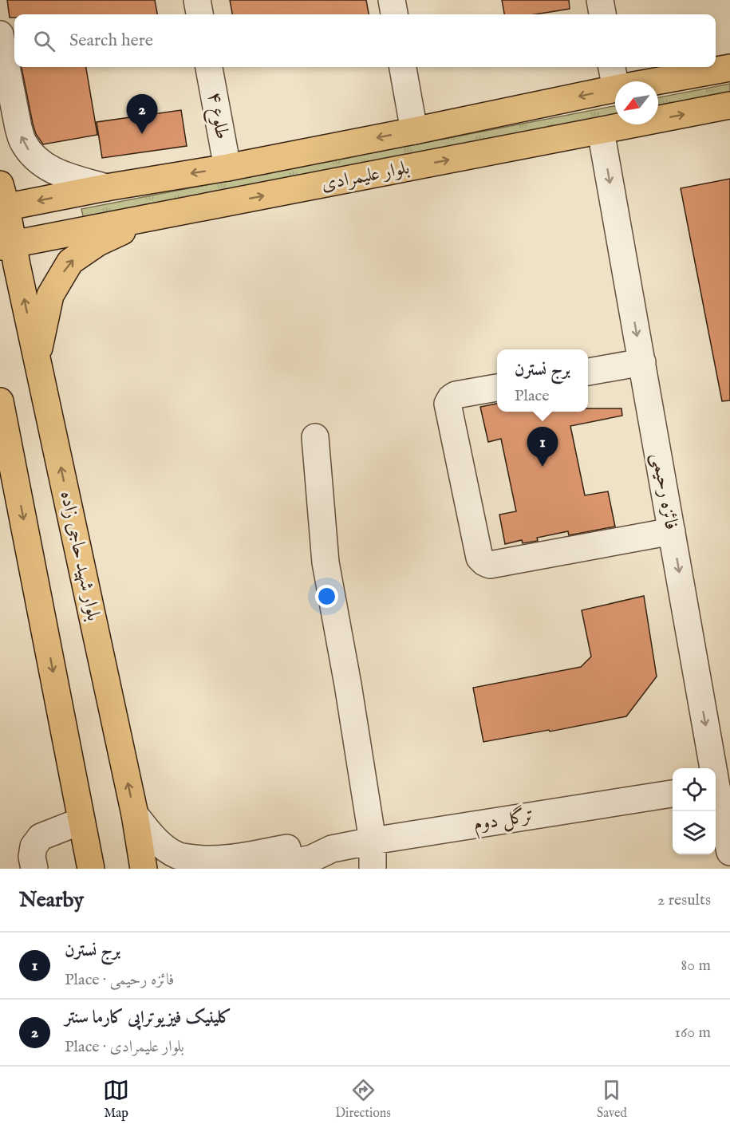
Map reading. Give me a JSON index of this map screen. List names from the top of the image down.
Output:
{
  "streets": {
    "main road": ["بلوار علیمرادی", "بلوار شهید حاجی زاده"],
    "street": ["طلوع ۴", "فائزه رحیمی", "ترگل دوم"]
  },
  "crossings": [
    ["طلوع ۴", "بلوار علیمرادی"],
    ["بلوار علیمرادی", "فائزه رحیمی"],
    ["بلوار علیمرادی", "بلوار شهید حاجی زاده"],
    ["بلوار شهید حاجی زاده", "ترگل دوم"]
  ],
  "one_way": ["فائزه رحیمی"],
  "north": "bottom left",
  "page": {
    "search": "Search here",
    "pins": ["2", "1"],
    "popup": ["برج نسترن", "Place"],
    "heading": ["Nearby", "2 results"],
    "list": [
      {
        "mark": "1",
        "name": "برج نسترن",
        "note": "Place · فائزه رحیمی",
        "value": "80 m"
      },
      {
        "mark": "2",
        "name": "کلینیک فیزیوتراپی کارما سنتر",
        "note": "Place · بلوار علیمرادی",
        "value": "160 m"
      }
    ],
    "nav": ["Map", "Directions", "Saved"]
  }
}
